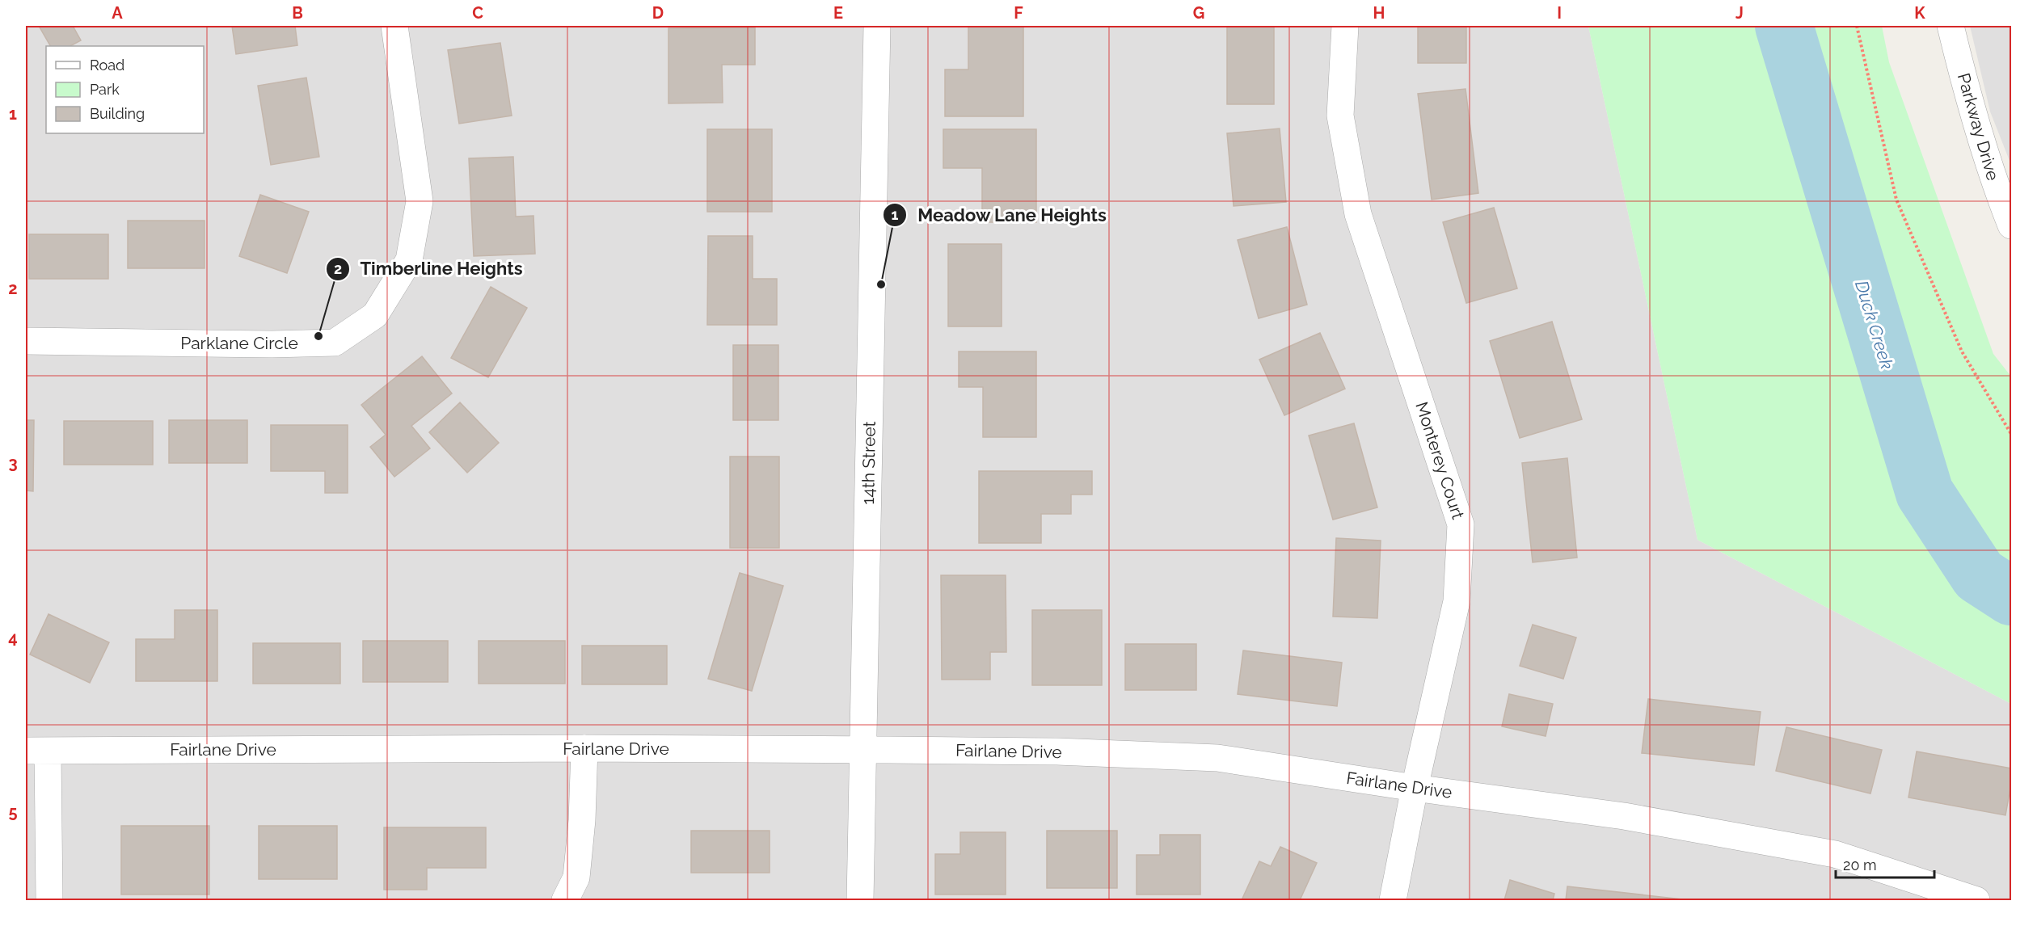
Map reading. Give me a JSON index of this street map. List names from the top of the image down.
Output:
{
  "streets": {
    "street": [
      "Parkway Drive",
      "Parklane Circle",
      "Monterey Court",
      "14th Street",
      "Fairlane Drive"
    ]
  },
  "crossings": [
    ["Monterey Court", "Fairlane Drive"],
    ["14th Street", "Fairlane Drive"]
  ],
  "water": ["Duck Creek"],
  "places": ["Meadow Lane Heights", "Timberline Heights"],
  "legend": ["Road", "Park", "Building"],
  "scale_bar": "20 m",
  "grid": {
    "columns": [
      "A",
      "B",
      "C",
      "D",
      "E",
      "F",
      "G",
      "H",
      "I",
      "J",
      "K"
    ],
    "rows": [
      "1",
      "2",
      "3",
      "4",
      "5"
    ]
  }
}
